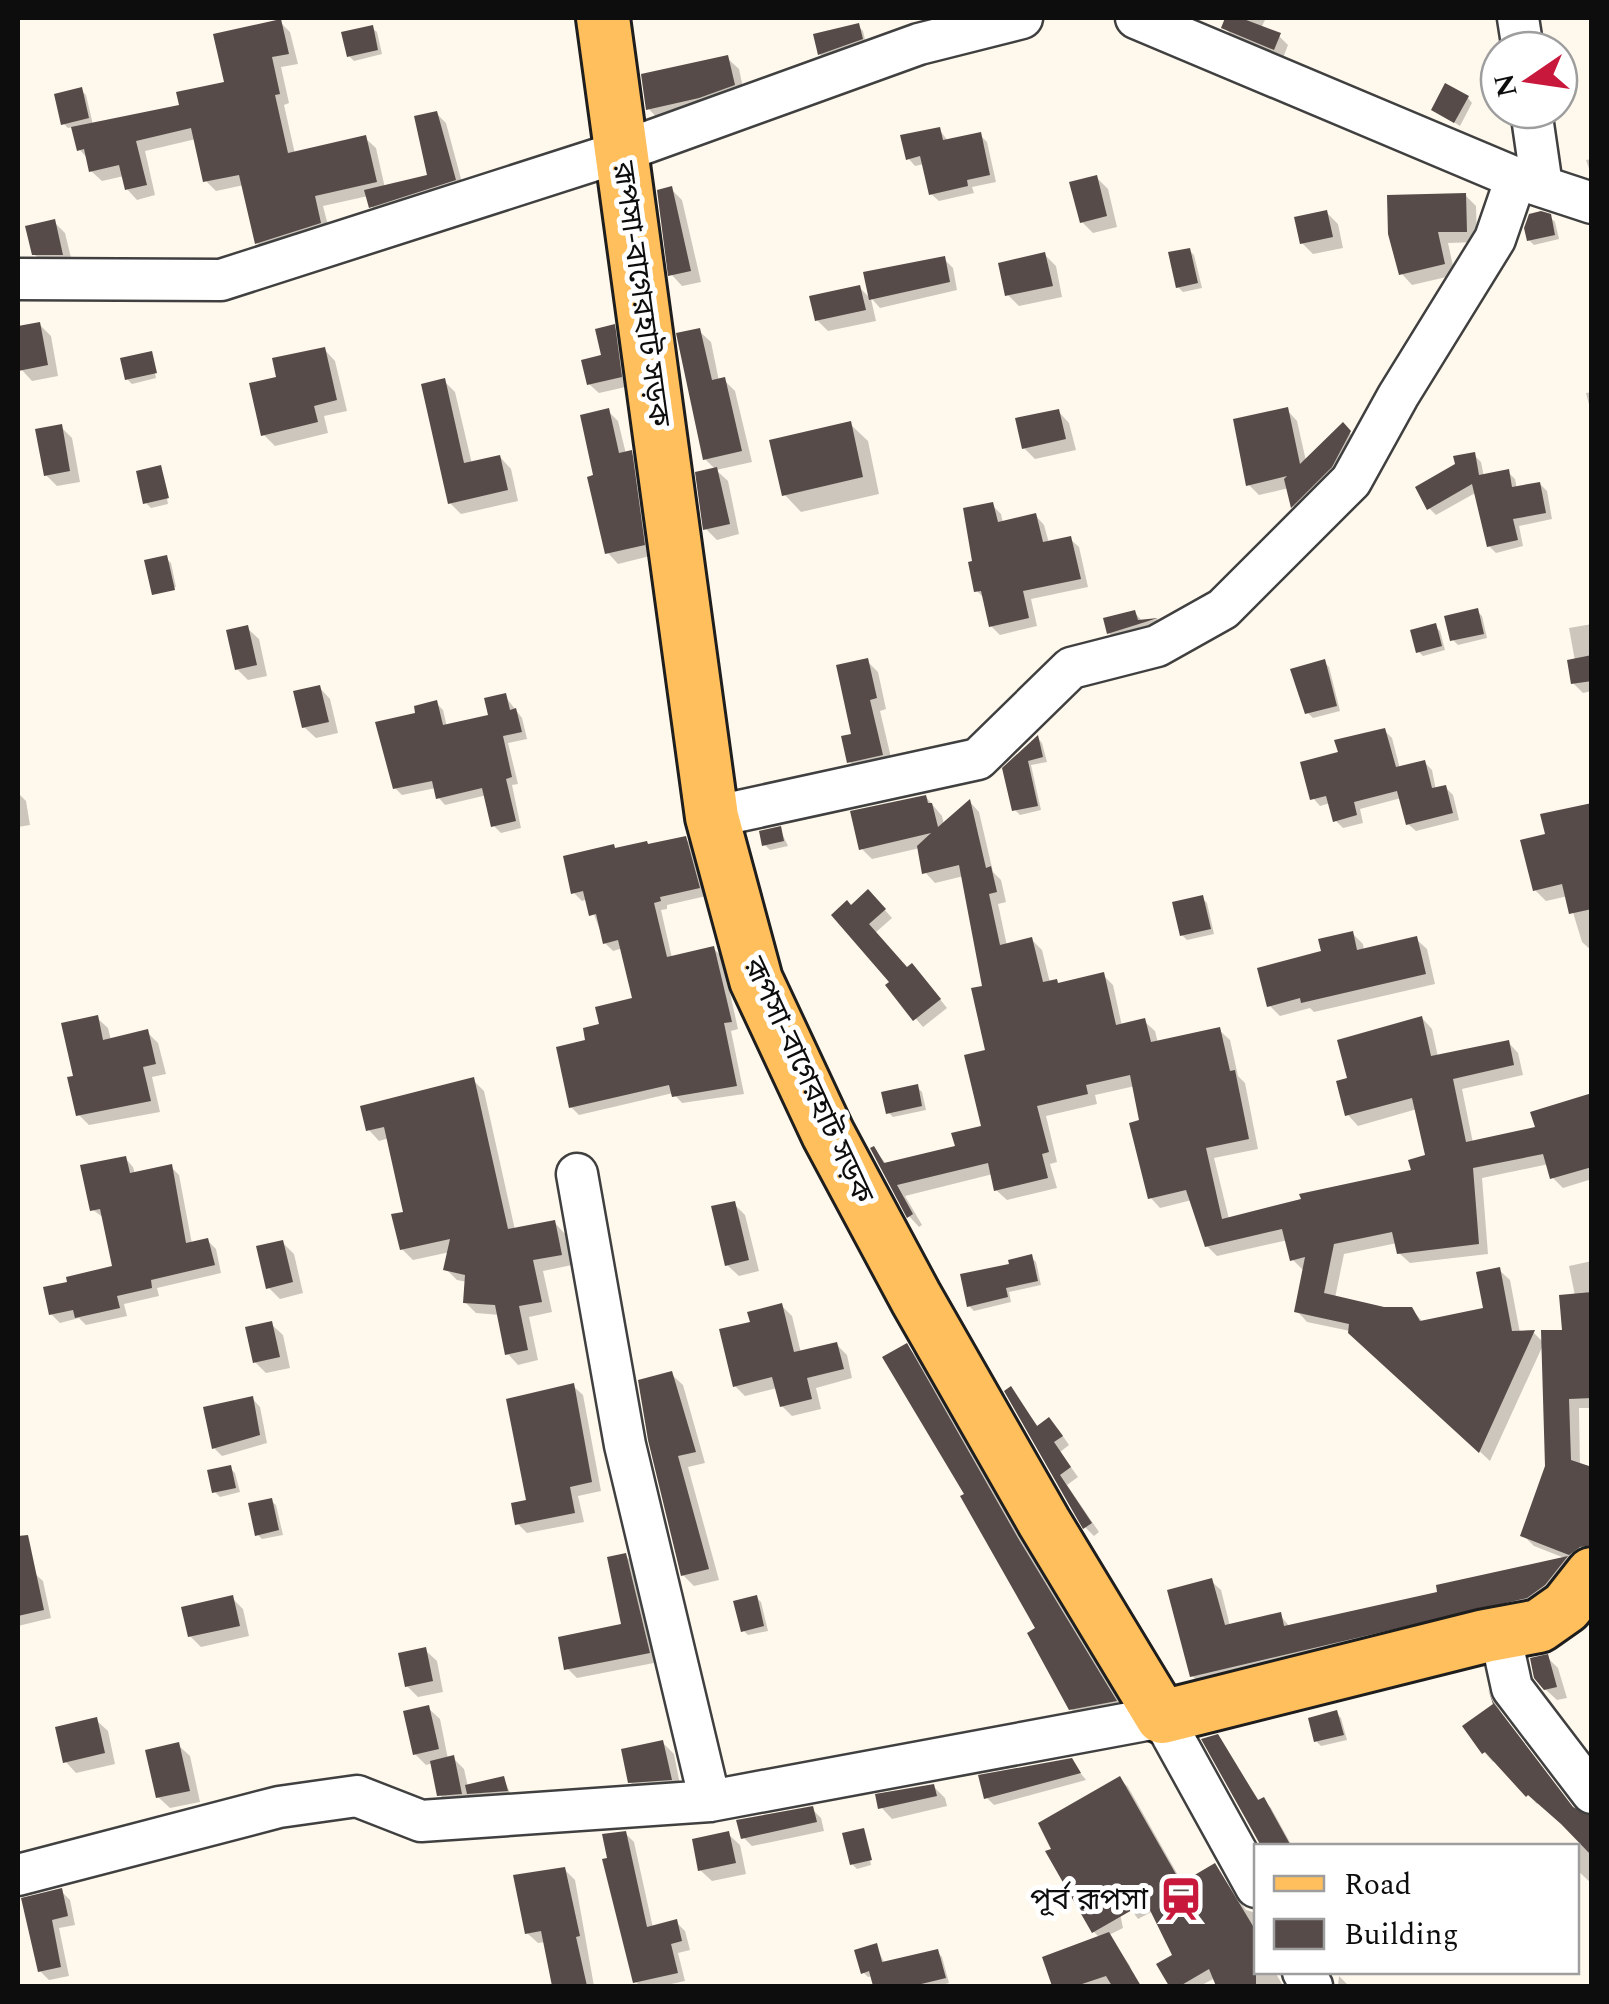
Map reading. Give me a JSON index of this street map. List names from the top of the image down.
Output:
{
  "streets": {
    "main road": ["রূপসা-বাগেরহাট সড়ক"]
  },
  "places": {
    "station": ["পূর্ব রূপসা"]
  },
  "legend": ["Road", "Building"],
  "north": "left"
}
